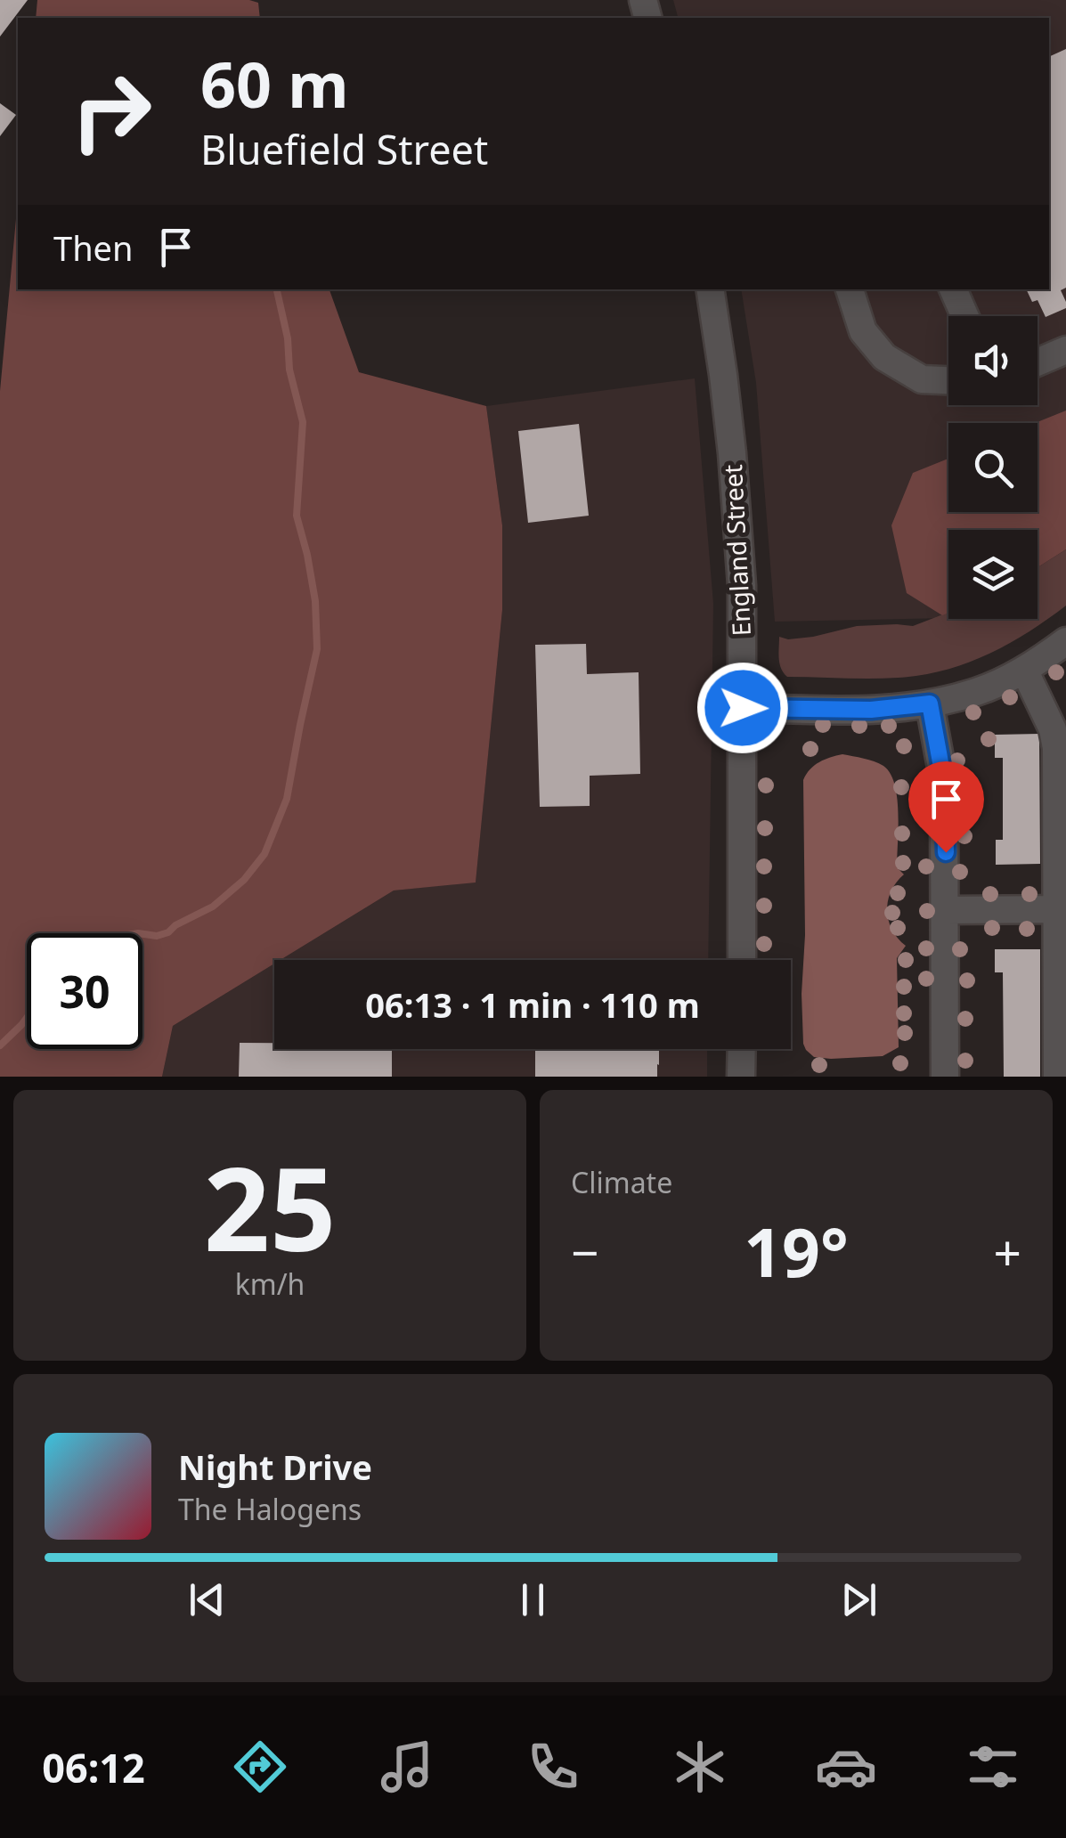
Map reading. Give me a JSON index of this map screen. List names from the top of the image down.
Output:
{
  "streets": {
    "street": ["England Street"]
  },
  "page": {
    "turn": ["60 m", "Bluefield Street"],
    "then": "Then",
    "limit": "30",
    "trip": "06:13 · 1 min · 110 m",
    "tile": [
      ["25", "km/h"],
      "Climate"
    ],
    "heat": ["−", "19°", "+"],
    "song": ["Night Drive", "The Halogens"],
    "tabs": "06:12"
  }
}
